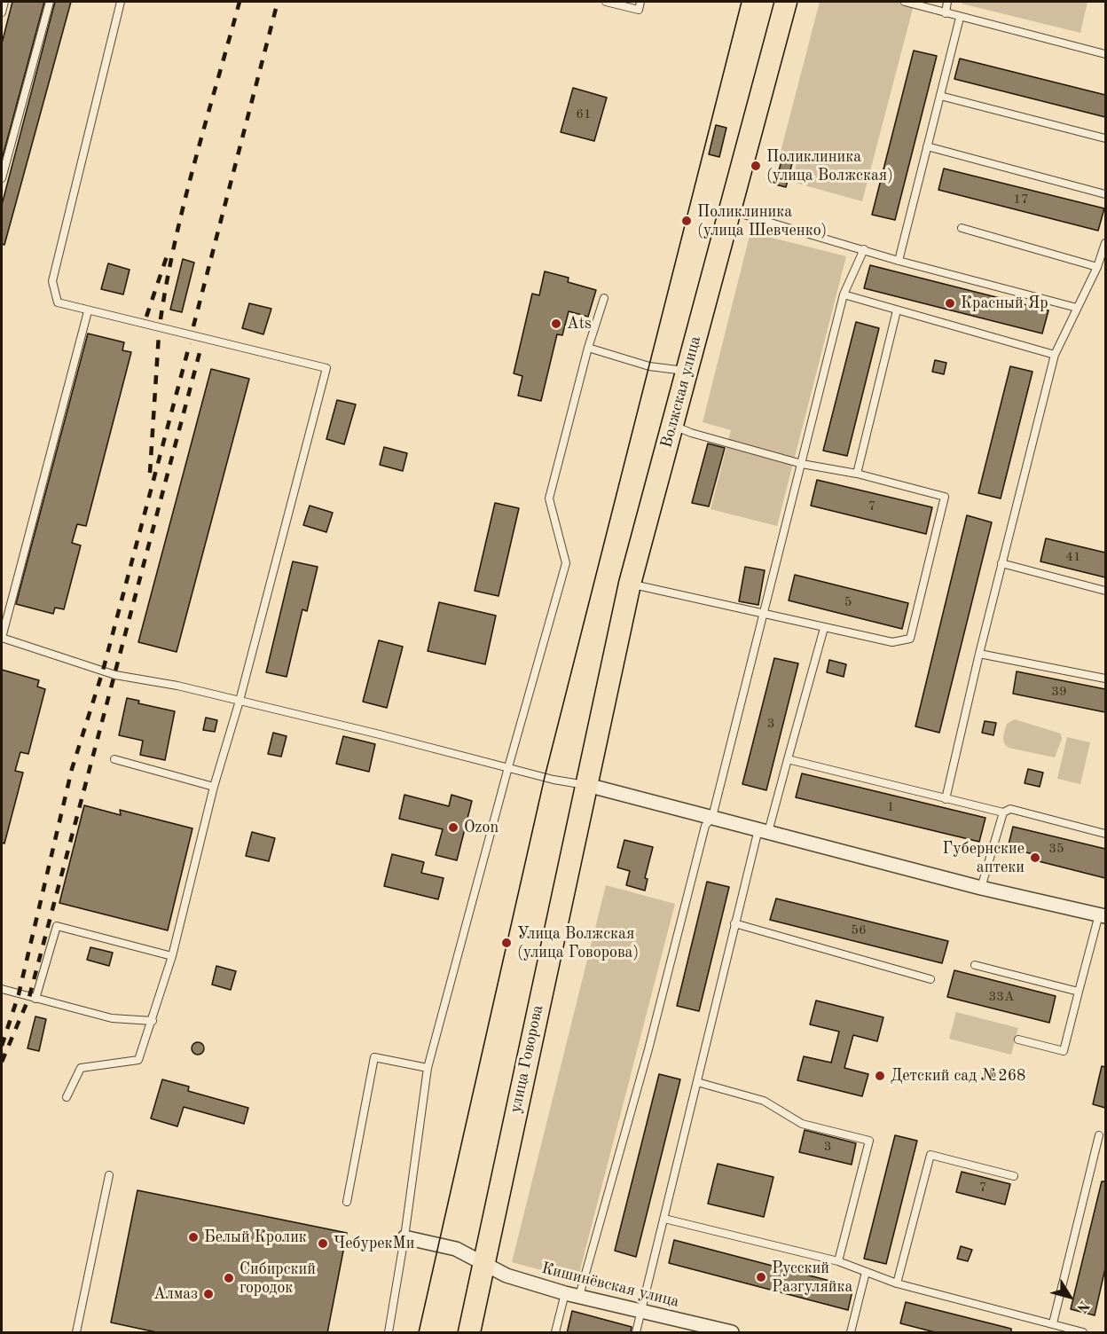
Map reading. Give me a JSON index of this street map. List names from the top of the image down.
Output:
{
  "streets": {
    "main road": ["Волжская улица", "улица Говорова"],
    "street": ["Кишинёвская улица"]
  },
  "crossings": [
    ["Волжская улица", "улица Говорова"],
    ["улица Говорова", "Кишинёвская улица"]
  ],
  "places": [
    "Поликлиника (улица Волжская)",
    "Поликлиника (улица Шевченко)",
    "Красный Яр",
    "Ats",
    "Ozon",
    "Губернские аптеки",
    "Улица Волжская (улица Говорова)",
    "Детский сад №268",
    "Белый Кролик",
    "ЧебурекМи",
    "Русский Разгуляйка",
    "Сибирский городок",
    "Алмаз"
  ],
  "house_numbers": [
    "61",
    "17",
    "7",
    "41",
    "5",
    "39",
    "3",
    "1",
    "35",
    "56",
    "33А",
    "3",
    "7"
  ],
  "north": "bottom right"
}
